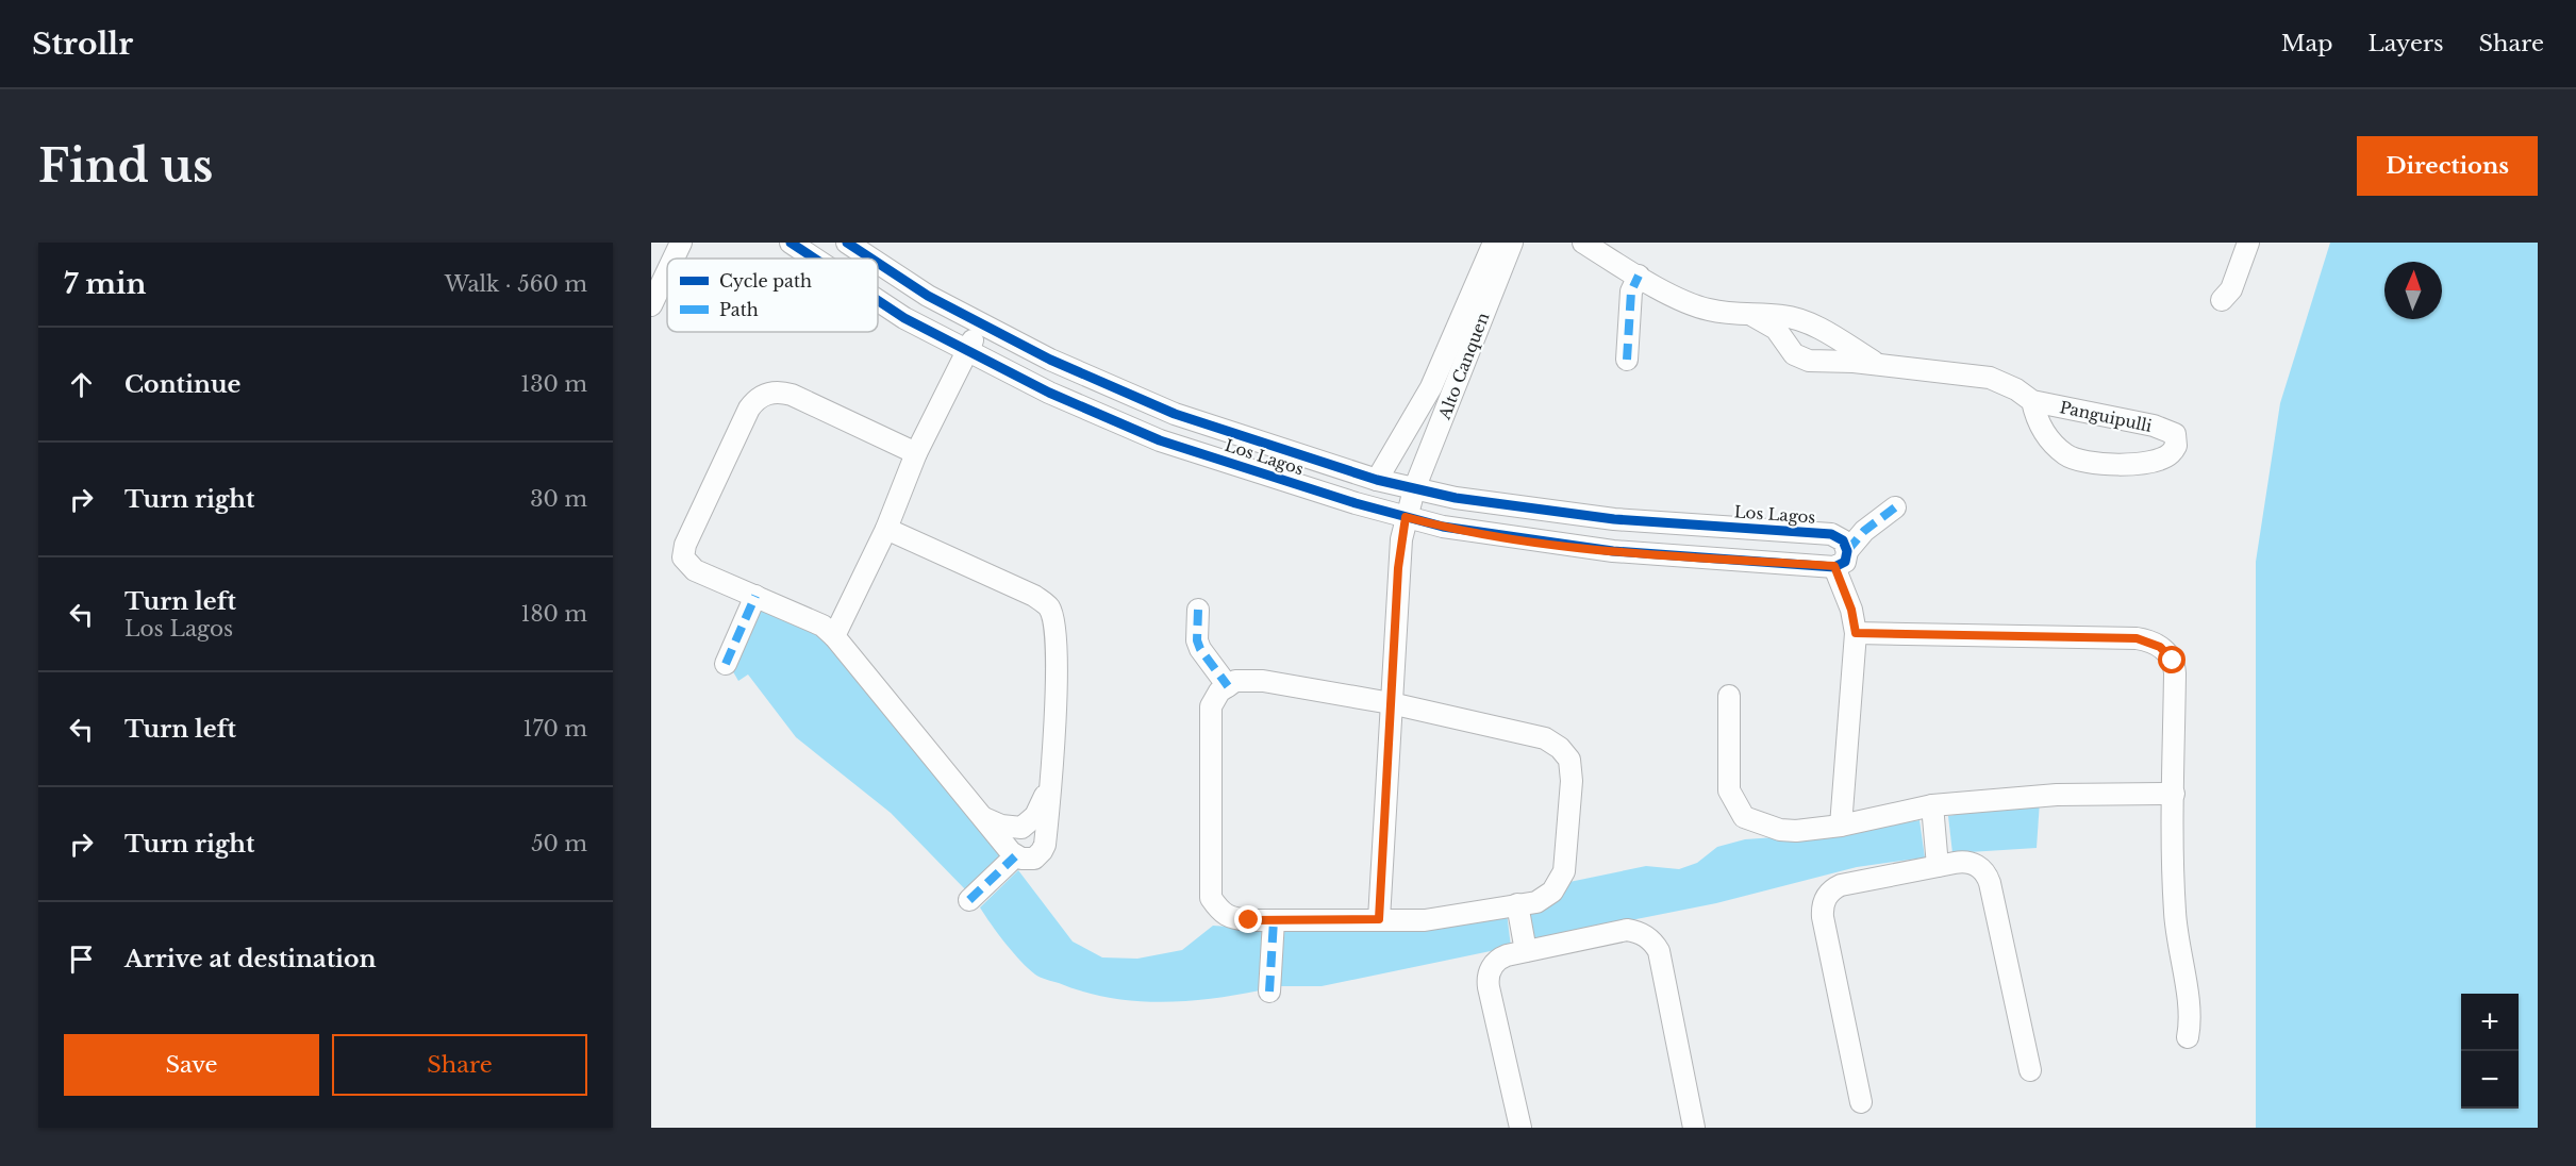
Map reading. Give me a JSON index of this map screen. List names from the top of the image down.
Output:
{
  "streets": {
    "street": ["Alto Canquen", "Panguipulli", "Los Lagos"]
  },
  "crossings": [
    ["Alto Canquen", "Los Lagos"]
  ],
  "legend": ["Cycle path", "Path"],
  "north": "top",
  "page": {
    "header": "Strollr",
    "nav": ["Map", "Layers", "Share"],
    "buttons": [
      "Directions",
      ["Save", "Share"]
    ],
    "title": "Find us",
    "heading": ["7 min", "Walk · 560 m"],
    "list": [
      ["Continue", "130 m"],
      ["Turn right", "30 m"],
      ["Turn left", "Los Lagos", "180 m"],
      ["Turn left", "170 m"],
      ["Turn right", "50 m"],
      "Arrive at destination"
    ],
    "map_buttons": ["+", "−"]
  }
}
